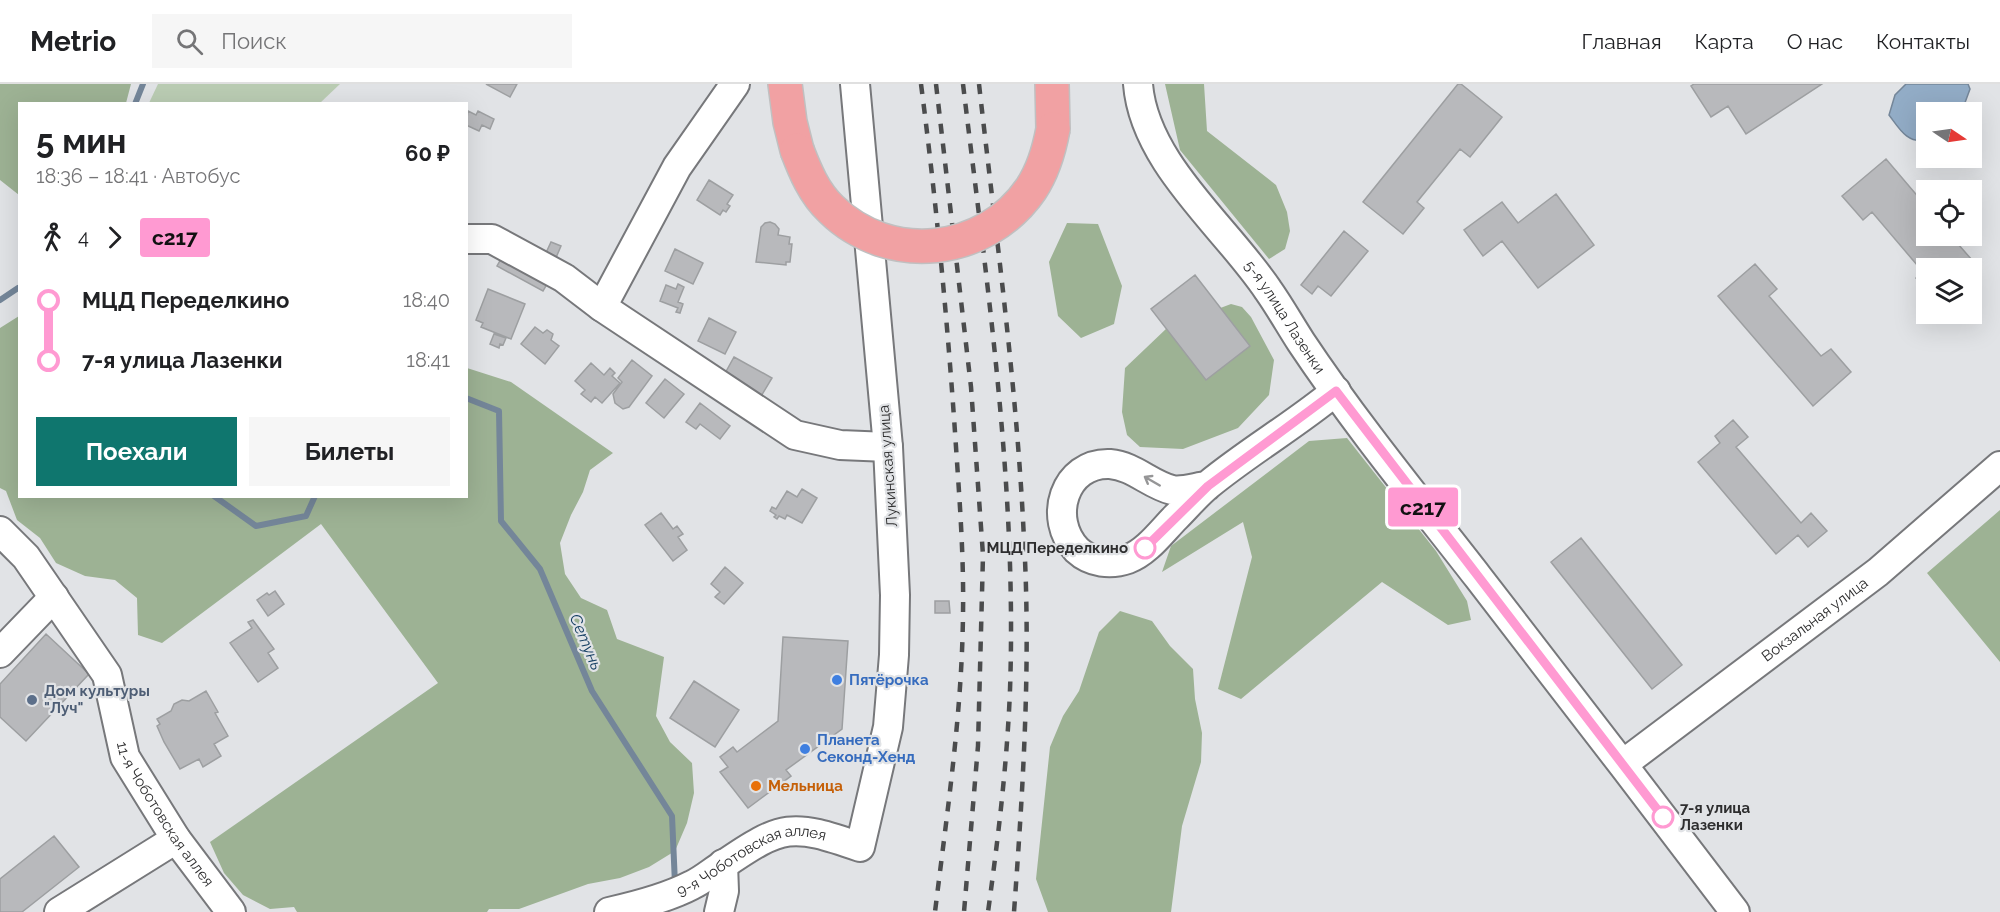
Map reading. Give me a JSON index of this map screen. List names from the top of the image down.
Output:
{
  "streets": {
    "street": [
      "5-я улица Лазенки",
      "Лукинская улица",
      "Вокзальная улица",
      "11-я Чоботовская аллея",
      "9-я Чоботовская аллея"
    ]
  },
  "crossings": [
    ["5-я улица Лазенки", "Вокзальная улица"],
    ["Лукинская улица", "9-я Чоботовская аллея"]
  ],
  "water": ["Сетунь"],
  "places": [
    "МЦД Переделкино",
    "Пятёрочка",
    "Дом культуры \"Луч\"",
    "Планета Секонд-Хенд",
    "Мельница",
    "7-я улица Лазенки"
  ],
  "lines": ["bus line с217"],
  "north": "right",
  "page": {
    "header": "Metrio",
    "search": "Поиск",
    "nav": [
      "Главная",
      "Карта",
      "О нас",
      "Контакты"
    ],
    "on_map": "с217",
    "heading": ["5 мин", "18:36 – 18:41 · Автобус", "60 ₽"],
    "legs": ["4", "с217"],
    "list": [
      {
        "name": "МЦД Переделкино",
        "value": "18:40"
      },
      {
        "name": "7-я улица Лазенки",
        "value": "18:41"
      }
    ],
    "buttons": ["Поехали", "Билеты"]
  }
}
